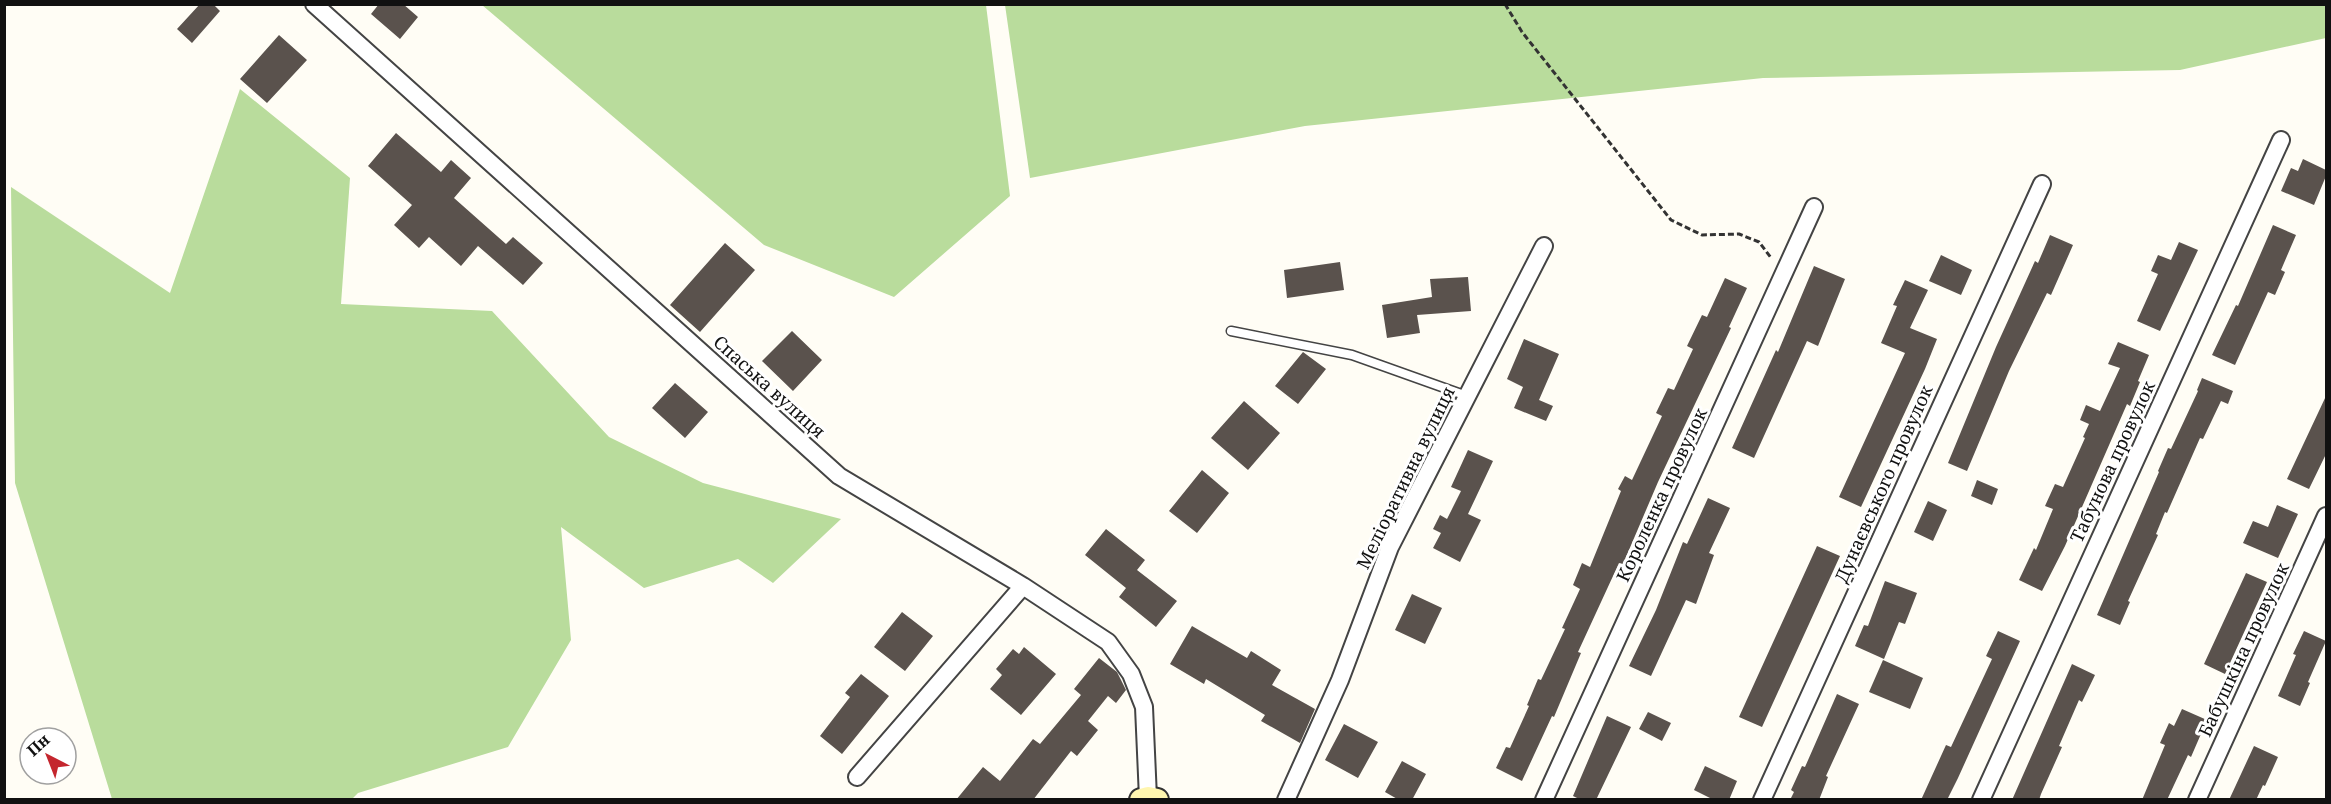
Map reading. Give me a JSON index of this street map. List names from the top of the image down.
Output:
{
  "streets": {
    "street": [
      "Спаська вулиця",
      "Табунова провулок",
      "Меліоративна вулиця",
      "Дунаєвського провулок",
      "Короленка провулок",
      "Бабушкіна провулок"
    ]
  },
  "north": "top left"
}
